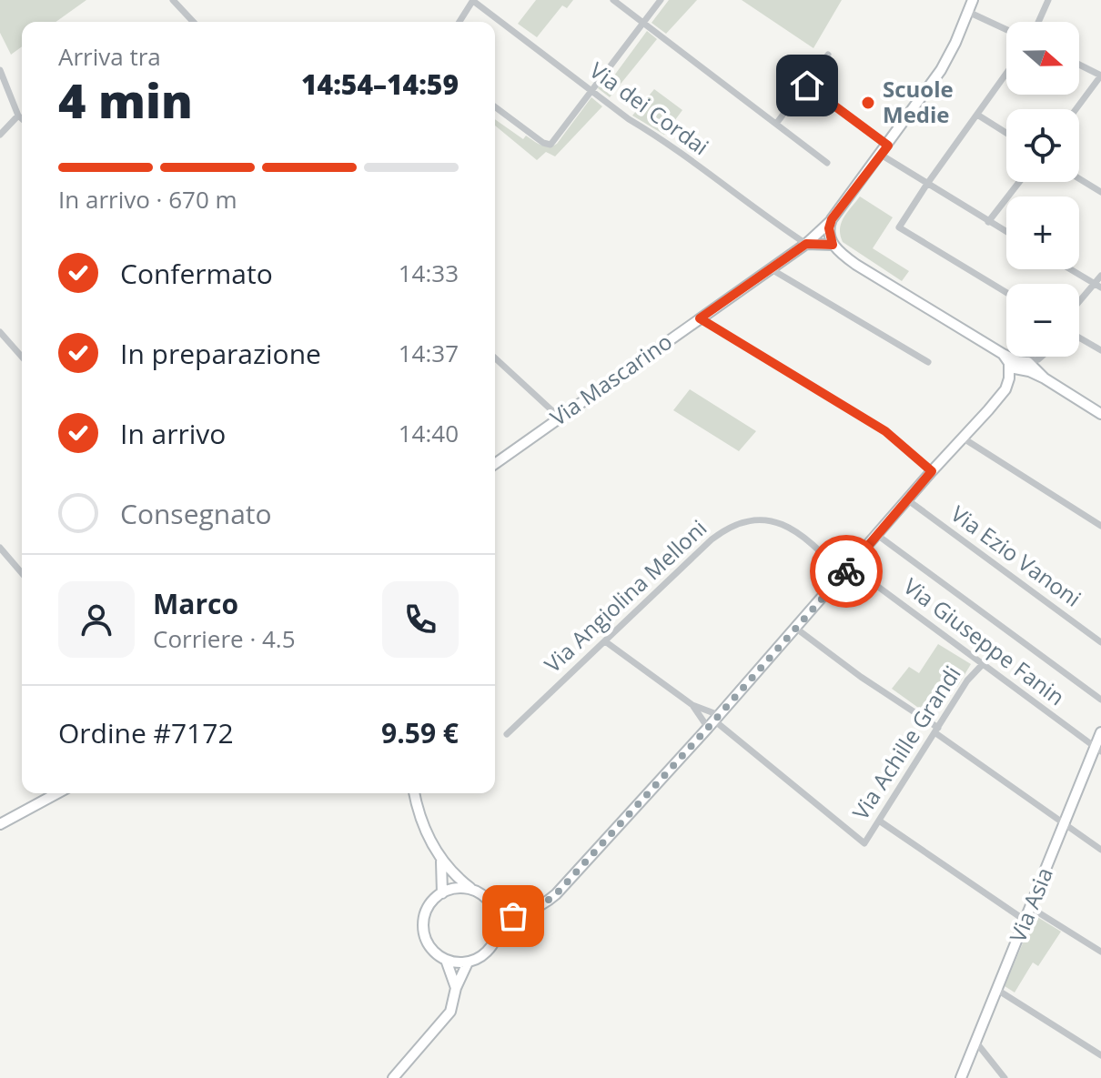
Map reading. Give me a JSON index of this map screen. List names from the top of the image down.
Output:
{
  "streets": {
    "main road": ["Via Mascarino", "Via Asia"],
    "street": [
      "Via dei Cordai",
      "Via Ezio Vanoni",
      "Via Angiolina Melloni",
      "Via Giuseppe Fanin",
      "Via Achille Grandi"
    ]
  },
  "crossings": [
    ["Via dei Cordai", "Via Mascarino"],
    ["Via Angiolina Melloni", "Via Giuseppe Fanin"],
    ["Via Giuseppe Fanin", "Via Achille Grandi"],
    ["Via Giuseppe Fanin", "Via Asia"]
  ],
  "places": ["Scuole Medie"],
  "north": "right",
  "page": {
    "map_buttons": ["+", "−"],
    "heading": ["4 min", "Arriva tra", "14:54–14:59"],
    "panel": [
      "Marco",
      "Corriere · 4.5",
      "Ordine #7172",
      "9.59 €"
    ],
    "bar": "In arrivo · 670 m",
    "list": [
      ["Confermato", "14:33"],
      ["In preparazione", "14:37"],
      ["In arrivo", "14:40"],
      "Consegnato"
    ]
  }
}
